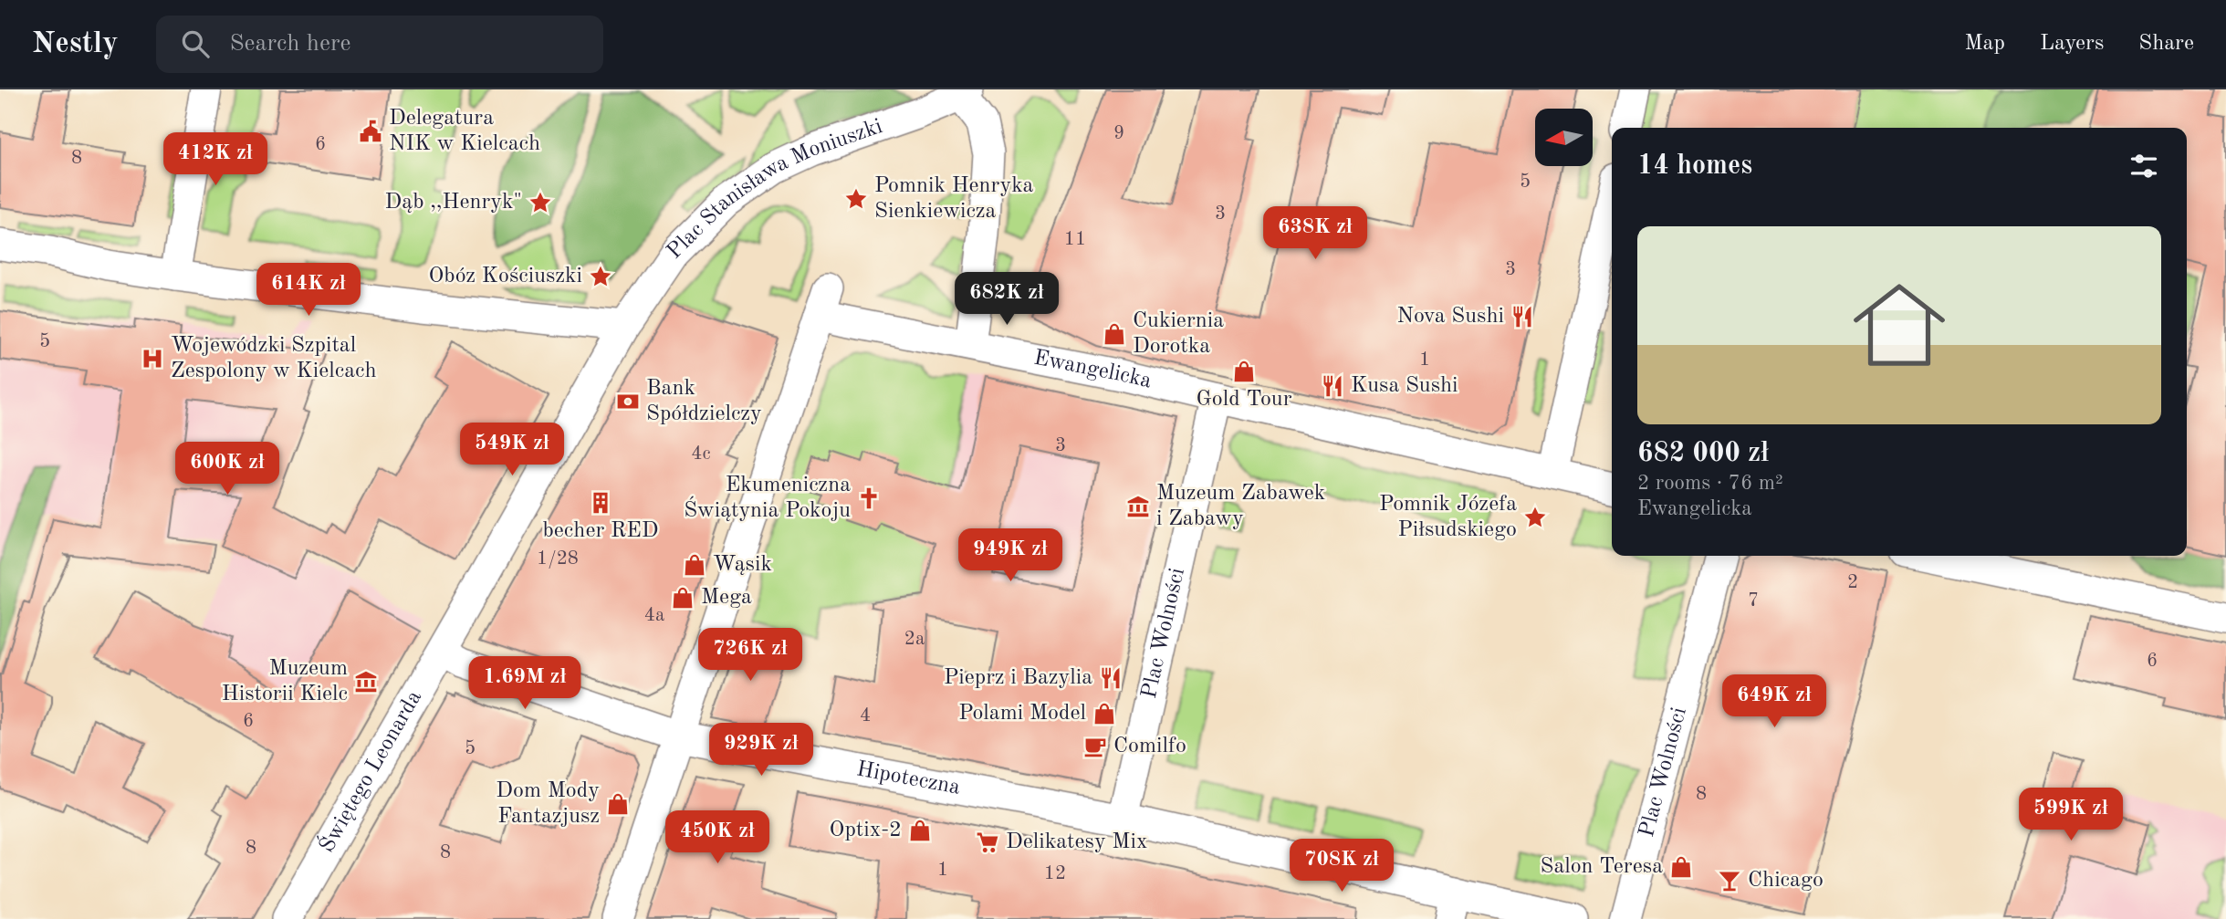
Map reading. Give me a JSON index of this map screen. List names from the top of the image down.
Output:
{
  "streets": {
    "street": [
      "Plac Stanisława Moniuszki",
      "Ewangelicka",
      "Plac Wolności",
      "Świętego Leonarda",
      "Hipoteczna"
    ]
  },
  "crossings": [
    ["Plac Stanisława Moniuszki", "Ewangelicka"],
    ["Plac Stanisława Moniuszki", "Świętego Leonarda"],
    ["Ewangelicka", "Plac Wolności"],
    ["Ewangelicka", "Hipoteczna"],
    ["Plac Wolności", "Hipoteczna"],
    ["Świętego Leonarda", "Hipoteczna"]
  ],
  "places": {
    "public building": ["Delegatura NIK w Kielcach"],
    "place": [
      "Pomnik Henryka Sienkiewicza",
      "Dąb ,,Henryk\"",
      "Obóz Kościuszki",
      "Pomnik Józefa Piłsudskiego"
    ],
    "restaurant": ["Nova Sushi", "Kusa Sushi", "Pieprz i Bazylia"],
    "shop": [
      "Cukiernia Dorotka",
      "Gold Tour",
      "Wąsik",
      "Mega",
      "Polami Model",
      "Dom Mody Fantazjusz",
      "Optix-2",
      "Salon Teresa"
    ],
    "hospital": ["Wojewódzki Szpital Zespolony w Kielcach"],
    "bank": ["Bank Spółdzielczy"],
    "church": ["Ekumeniczna Świątynia Pokoju"],
    "building": ["becher RED"],
    "museum": ["Muzeum Zabawek i Zabawy", "Muzeum Historii Kielc"],
    "cafe": ["Comilfo"],
    "supermarket": ["Delikatesy Mix"],
    "bar": ["Chicago"]
  },
  "house_numbers": [
    "9",
    "6",
    "8",
    "5",
    "3",
    "11",
    "3",
    "5",
    "1",
    "3",
    "4c",
    "1/28",
    "2",
    "7",
    "4a",
    "2a",
    "6",
    "4",
    "6",
    "5",
    "8",
    "8",
    "8",
    "1",
    "12"
  ],
  "north": "left",
  "page": {
    "header": "Nestly",
    "search": "Search here",
    "nav": ["Map", "Layers", "Share"],
    "heading": "14 homes",
    "price": [
      "412K zł",
      "638K zł",
      "614K zł",
      "682K zł",
      "549K zł",
      "600K zł",
      "949K zł",
      "726K zł",
      "1.69M zł",
      "649K zł",
      "929K zł",
      "599K zł",
      "450K zł",
      "708K zł"
    ],
    "list": [
      {
        "name": "682 000 zł",
        "note": "2 rooms · 76 m² · Ewangelicka"
      }
    ]
  }
}
